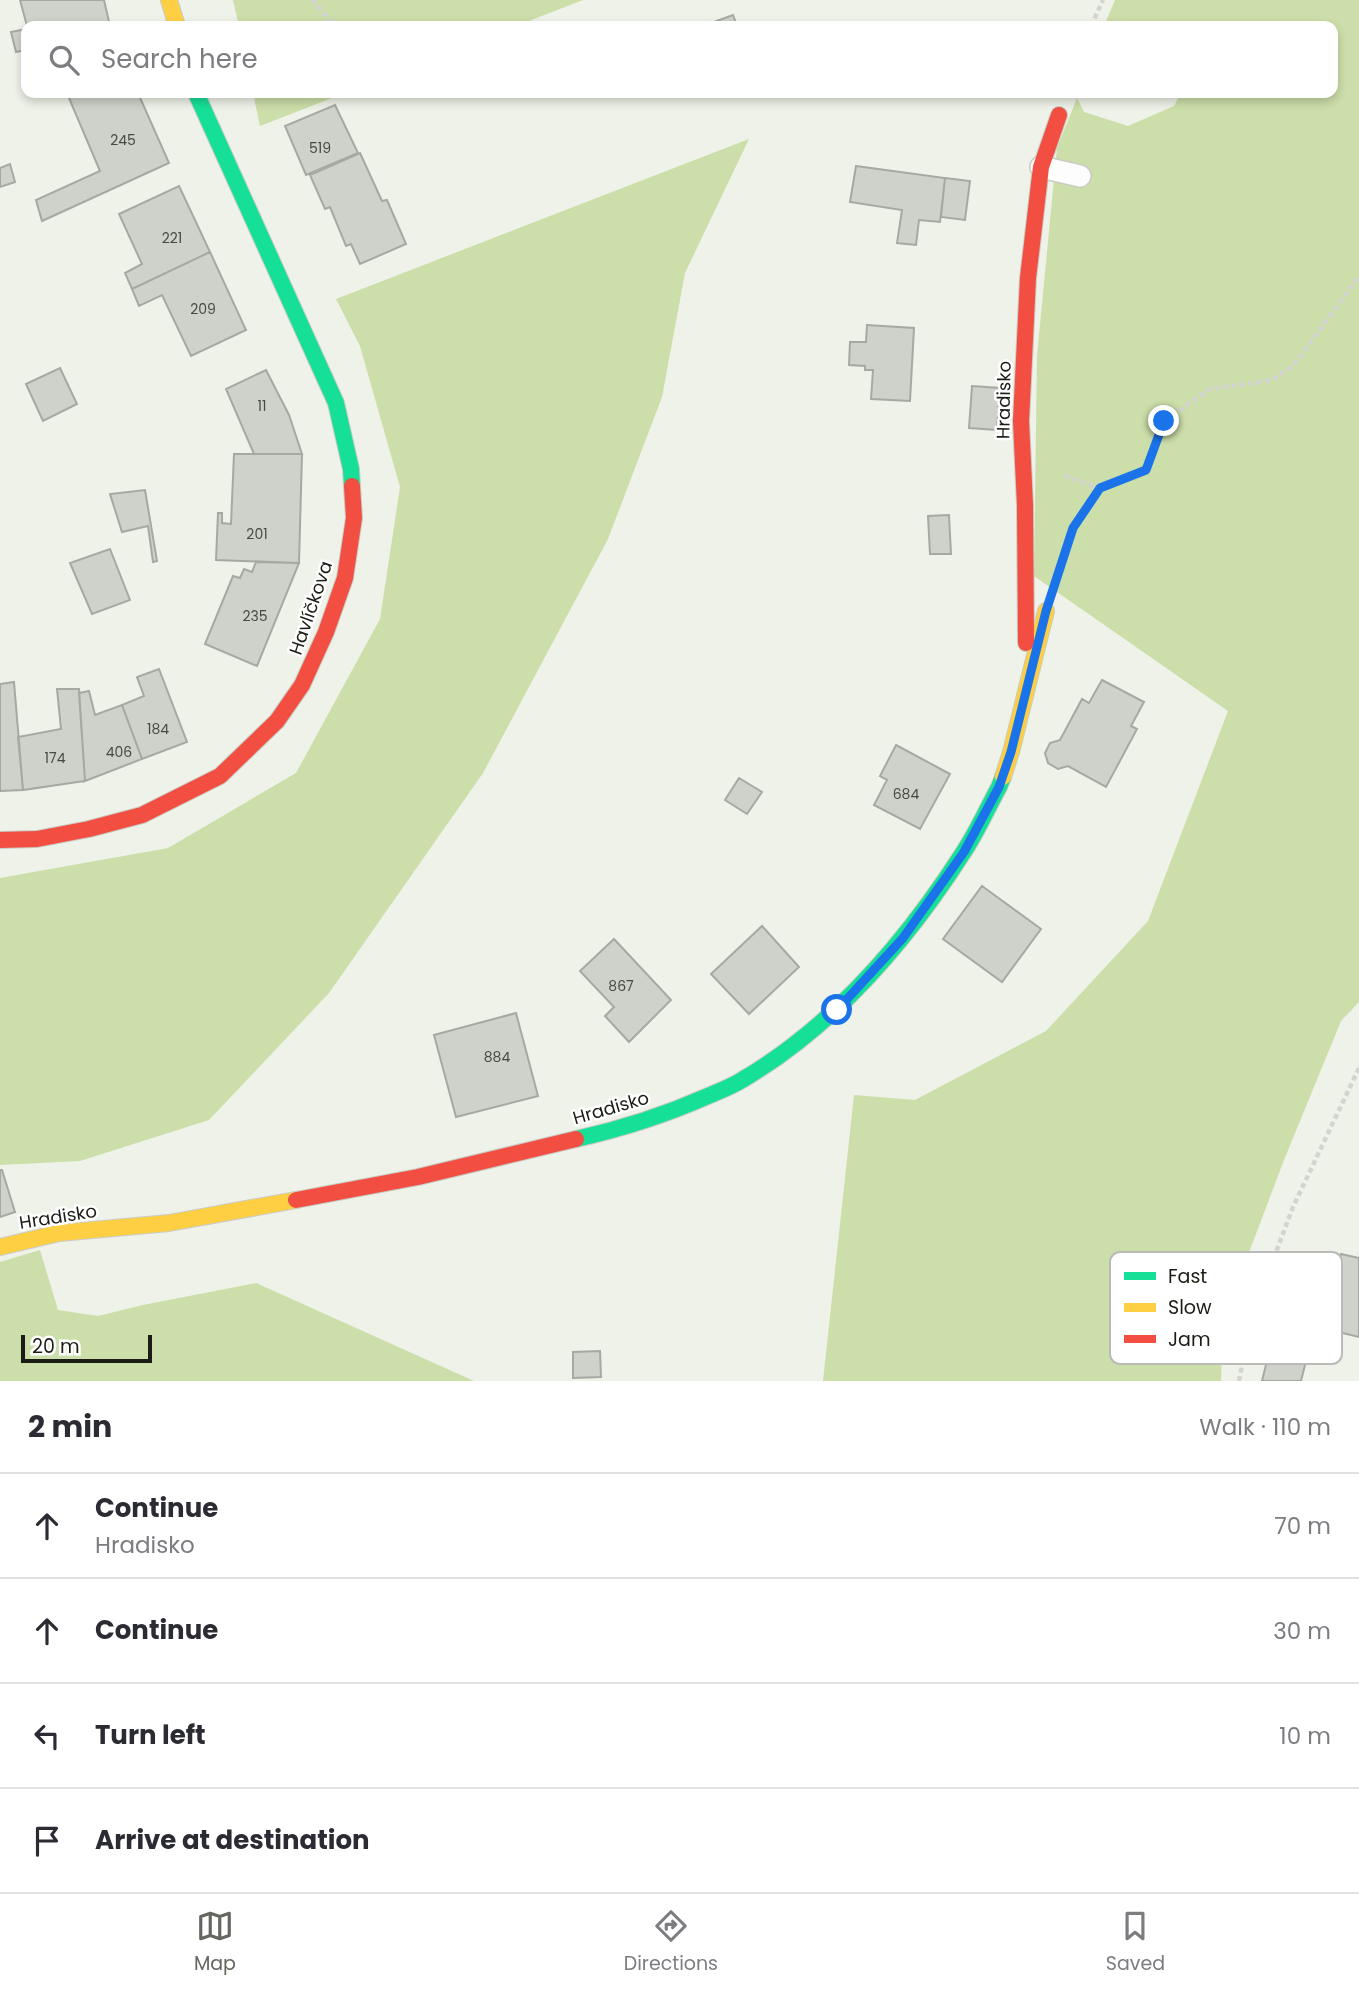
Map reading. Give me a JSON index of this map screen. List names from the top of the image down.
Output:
{
  "streets": {
    "street": ["Hradisko", "Havlíčkova"]
  },
  "house_numbers": [
    "245",
    "519",
    "221",
    "209",
    "11",
    "201",
    "235",
    "184",
    "406",
    "174",
    "684",
    "867",
    "884"
  ],
  "legend": ["Fast", "Slow", "Jam"],
  "scale_bar": "20 m",
  "page": {
    "search": "Search here",
    "scale": "20 m",
    "heading": ["2 min", "Walk · 110 m"],
    "list": [
      ["Continue", "Hradisko", "70 m"],
      ["Continue", "30 m"],
      ["Turn left", "10 m"],
      "Arrive at destination"
    ],
    "nav": ["Map", "Directions", "Saved"]
  }
}
